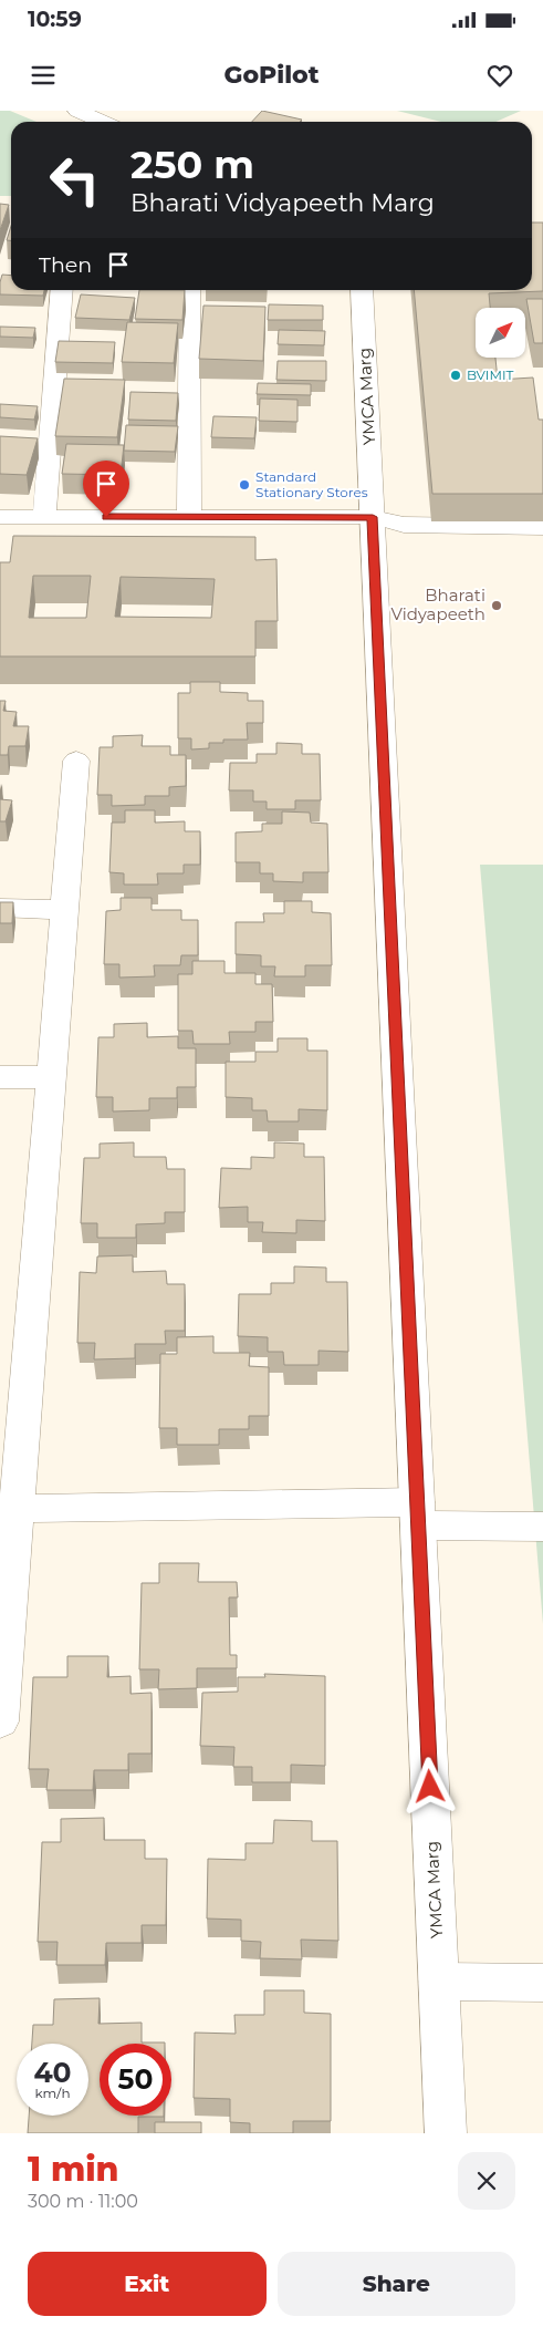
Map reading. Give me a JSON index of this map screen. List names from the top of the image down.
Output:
{
  "streets": {
    "street": ["YMCA Marg"]
  },
  "places": ["BVIMIT", "Standard Stationary Stores", "Bharati Vidyapeeth"],
  "north": "top right",
  "page": {
    "status": "10:59",
    "header": "GoPilot",
    "turn": ["250 m", "Bharati Vidyapeeth Marg"],
    "then": "Then",
    "speed": "40 km/h",
    "limit": "50",
    "heading": ["1 min", "300 m · 11:00"],
    "buttons": ["Exit", "Share"]
  }
}
